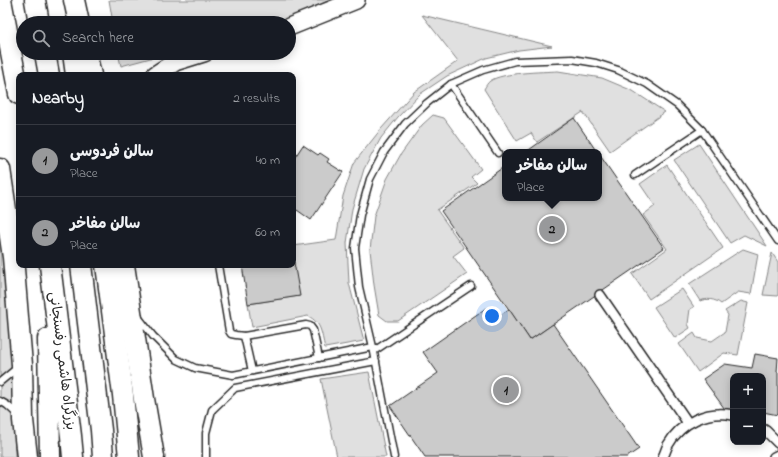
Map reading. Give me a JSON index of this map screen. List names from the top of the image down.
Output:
{
  "streets": {
    "highway": ["بزرگراه هاشمی رفسنجانی"]
  },
  "page": {
    "search": "Search here",
    "heading": ["Nearby", "2 results"],
    "list": [
      {
        "mark": "1",
        "name": "سالن فردوسی",
        "note": "Place",
        "value": "40 m"
      },
      {
        "mark": "2",
        "name": "سالن مفاخر",
        "note": "Place",
        "value": "60 m"
      }
    ],
    "popup": ["سالن مفاخر", "Place"],
    "pins": ["2", "1"],
    "map_buttons": ["+", "−"]
  }
}
